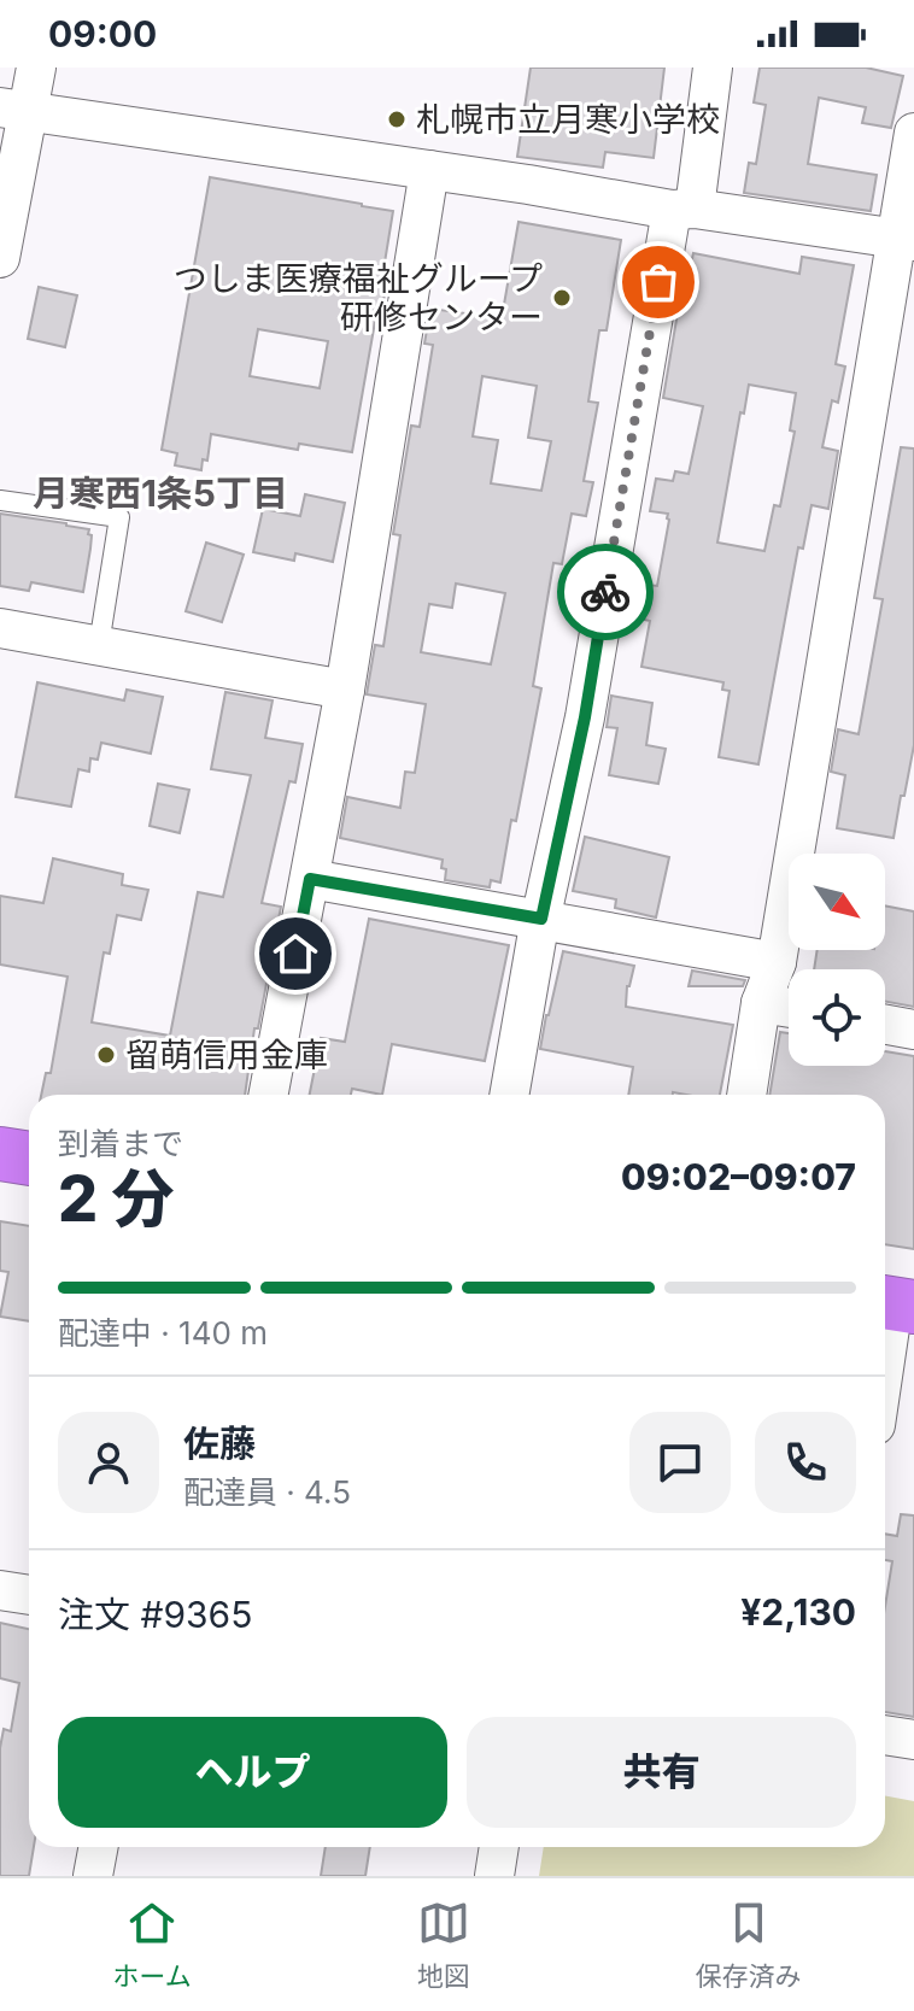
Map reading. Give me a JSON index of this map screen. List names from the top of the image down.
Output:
{
  "districts": ["月寒西1条5丁目"],
  "places": ["札幌市立月寒小学校", "つしま医療福祉グループ 研修センター", "留萌信用金庫"],
  "north": "bottom right",
  "page": {
    "status": "09:00",
    "heading": ["2 分", "到着まで", "09:02–09:07"],
    "panel": [
      "佐藤",
      "配達員 · 4.5",
      "注文 #9365",
      "¥2,130"
    ],
    "bar": "配達中 · 140 m",
    "buttons": ["ヘルプ", "共有"],
    "tabs": ["ホーム", "地図", "保存済み"]
  }
}
